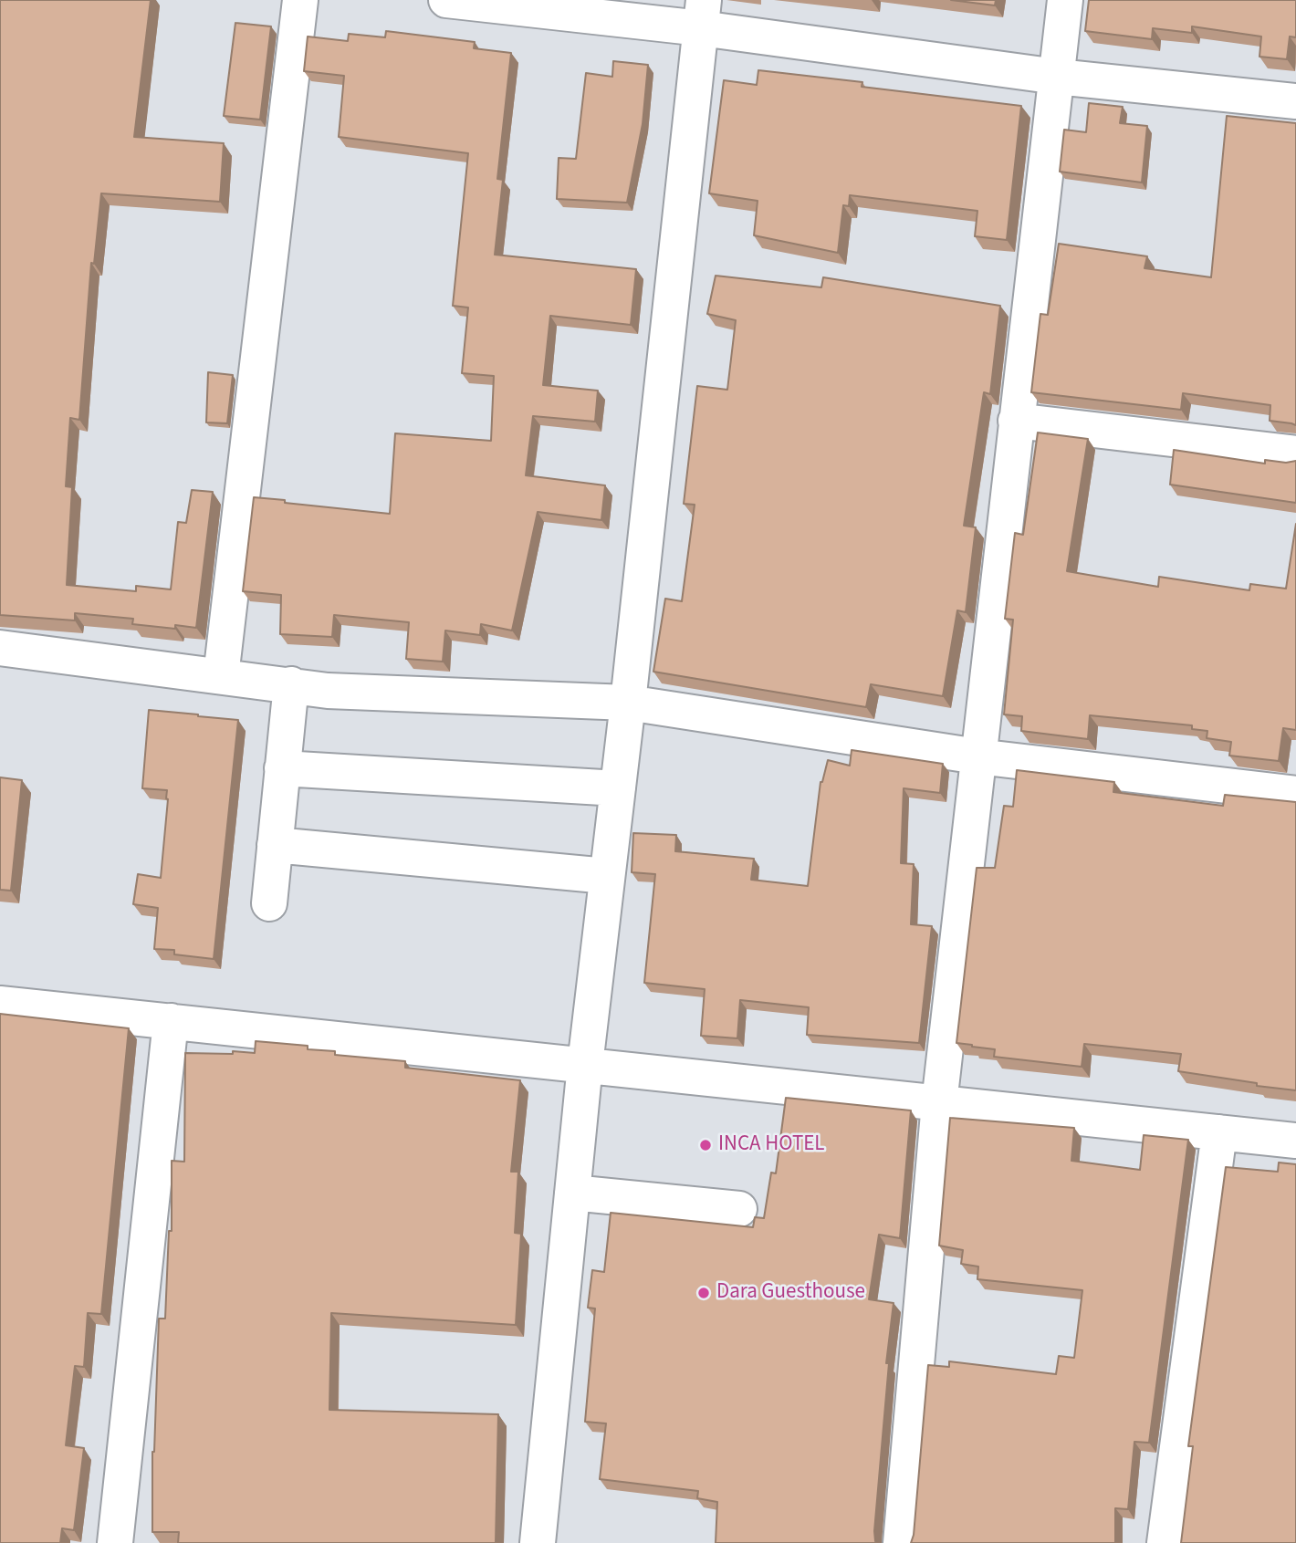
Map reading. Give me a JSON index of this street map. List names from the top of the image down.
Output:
{
  "places": ["INCA HOTEL", "Dara Guesthouse"]
}
